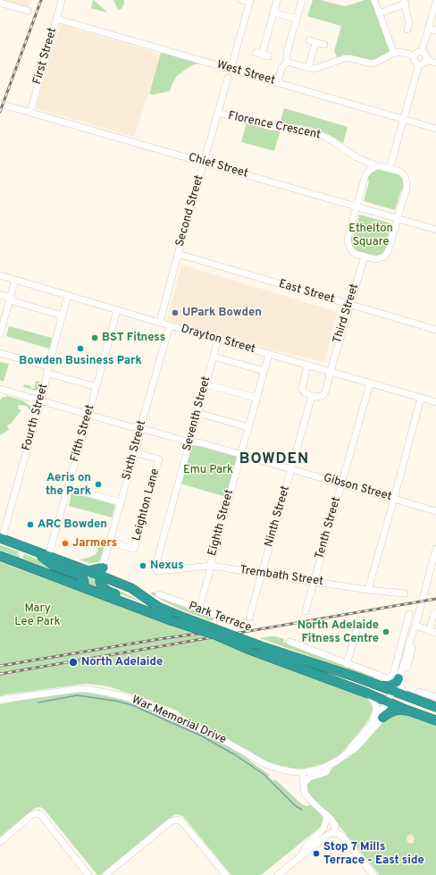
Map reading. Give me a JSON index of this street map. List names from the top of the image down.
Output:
{
  "streets": {
    "highway": ["Park Terrace"],
    "street": [
      "First Street",
      "West Street",
      "Florence Crescent",
      "Chief Street",
      "Second Street",
      "East Street",
      "Third Street",
      "Drayton Street",
      "Seventh Street",
      "Fourth Street",
      "Fifth Street",
      "Sixth Street",
      "Gibson Street",
      "Leighton Lane",
      "Ninth Street",
      "Eighth Street",
      "Tenth Street",
      "Trembath Street",
      "War Memorial Drive"
    ]
  },
  "crossings": [
    ["First Street", "West Street"],
    ["First Street", "Chief Street"],
    ["Florence Crescent", "Chief Street"],
    ["Florence Crescent", "Second Street"],
    ["Chief Street", "Second Street"],
    ["Second Street", "East Street"],
    ["Second Street", "Drayton Street"],
    ["East Street", "Third Street"],
    ["Third Street", "Drayton Street"],
    ["Drayton Street", "Seventh Street"],
    ["Drayton Street", "Fourth Street"],
    ["Drayton Street", "Fifth Street"],
    ["Drayton Street", "Sixth Street"],
    ["Drayton Street", "Eighth Street"],
    ["Drayton Street", "Tenth Street"],
    ["Seventh Street", "Gibson Street"],
    ["Seventh Street", "Trembath Street"],
    ["Fourth Street", "Gibson Street"],
    ["Fourth Street", "Park Terrace"],
    ["Fifth Street", "Gibson Street"],
    ["Fifth Street", "Park Terrace"],
    ["Sixth Street", "Gibson Street"],
    ["Sixth Street", "Leighton Lane"],
    ["Sixth Street", "Park Terrace"],
    ["Gibson Street", "Ninth Street"],
    ["Gibson Street", "Eighth Street"],
    ["Gibson Street", "Tenth Street"],
    ["Ninth Street", "Trembath Street"],
    ["Eighth Street", "Trembath Street"],
    ["Eighth Street", "Park Terrace"],
    ["Tenth Street", "Trembath Street"],
    ["Park Terrace", "War Memorial Drive"]
  ],
  "districts": ["BOWDEN"],
  "parks": ["Ethelton Square", "Emu Park", "Mary Lee Park"],
  "places": [
    "UPark Bowden",
    "BST Fitness",
    "Bowden Business Park",
    "Aeris on the Park",
    "ARC Bowden",
    "Jarmers",
    "Nexus",
    "North Adelaide Fitness Centre",
    "North Adelaide",
    "Stop 7 Mills Terrace - East side"
  ]
}
